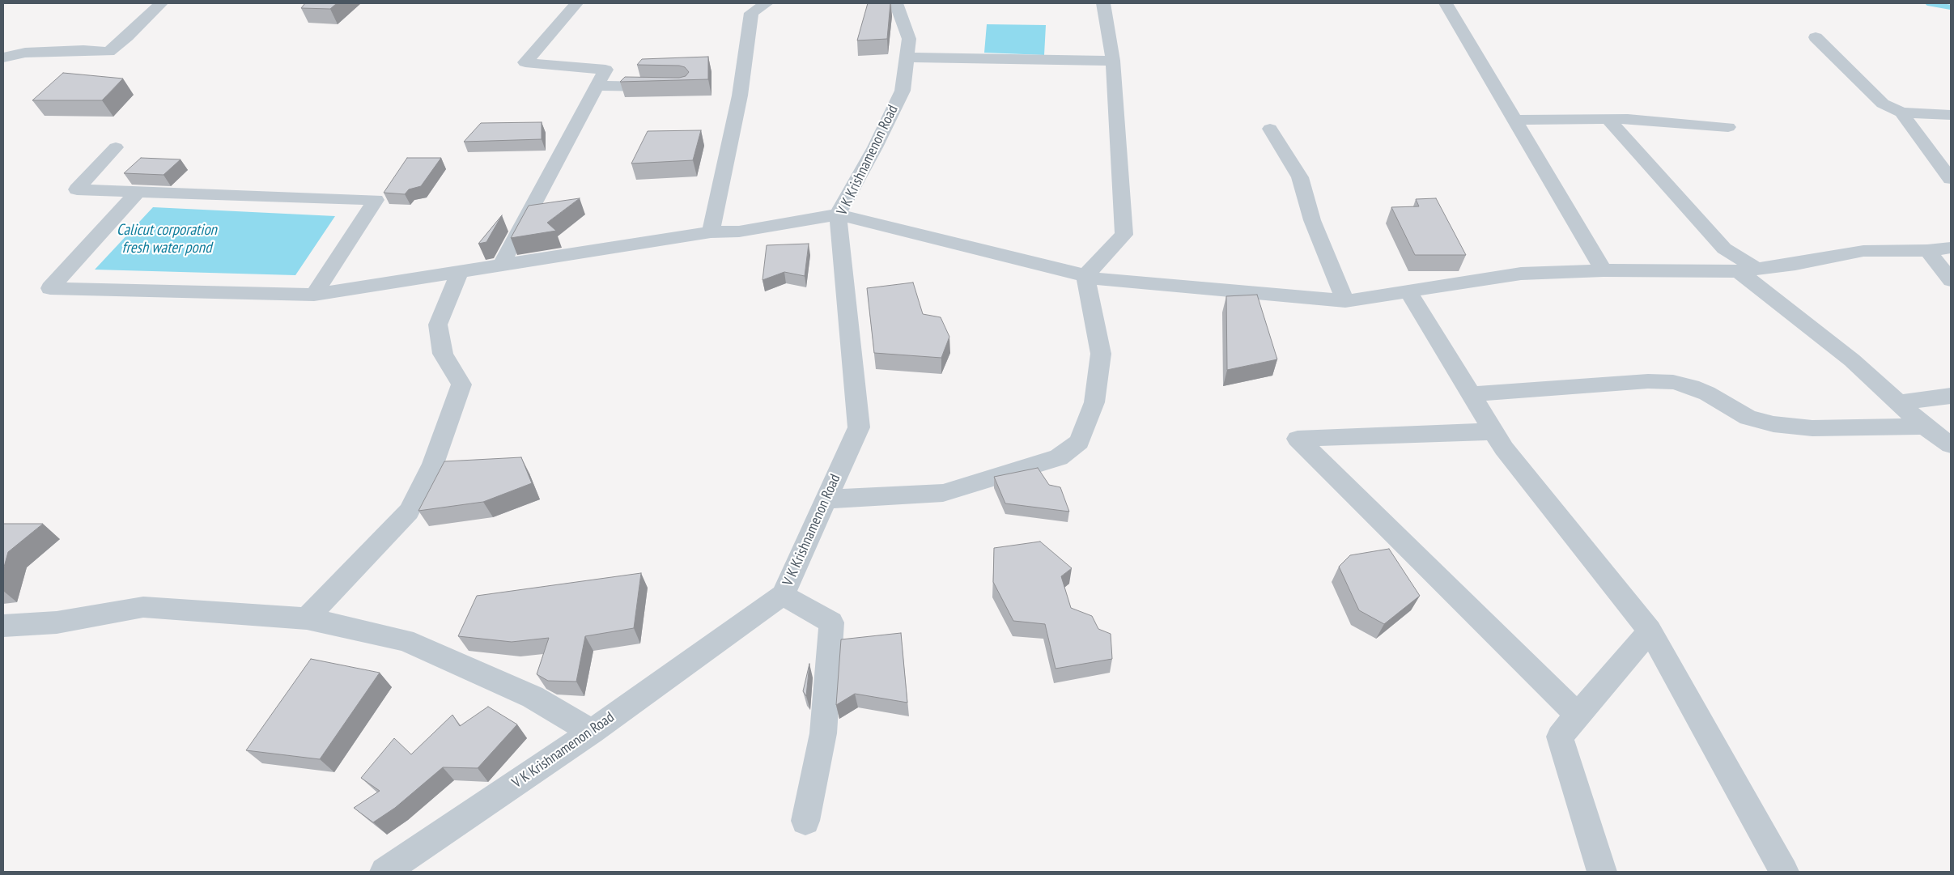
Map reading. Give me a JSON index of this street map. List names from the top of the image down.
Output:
{
  "streets": {
    "street": ["V K Krishnamenon Road"]
  },
  "water": ["Calicut corporation fresh water pond"]
}
